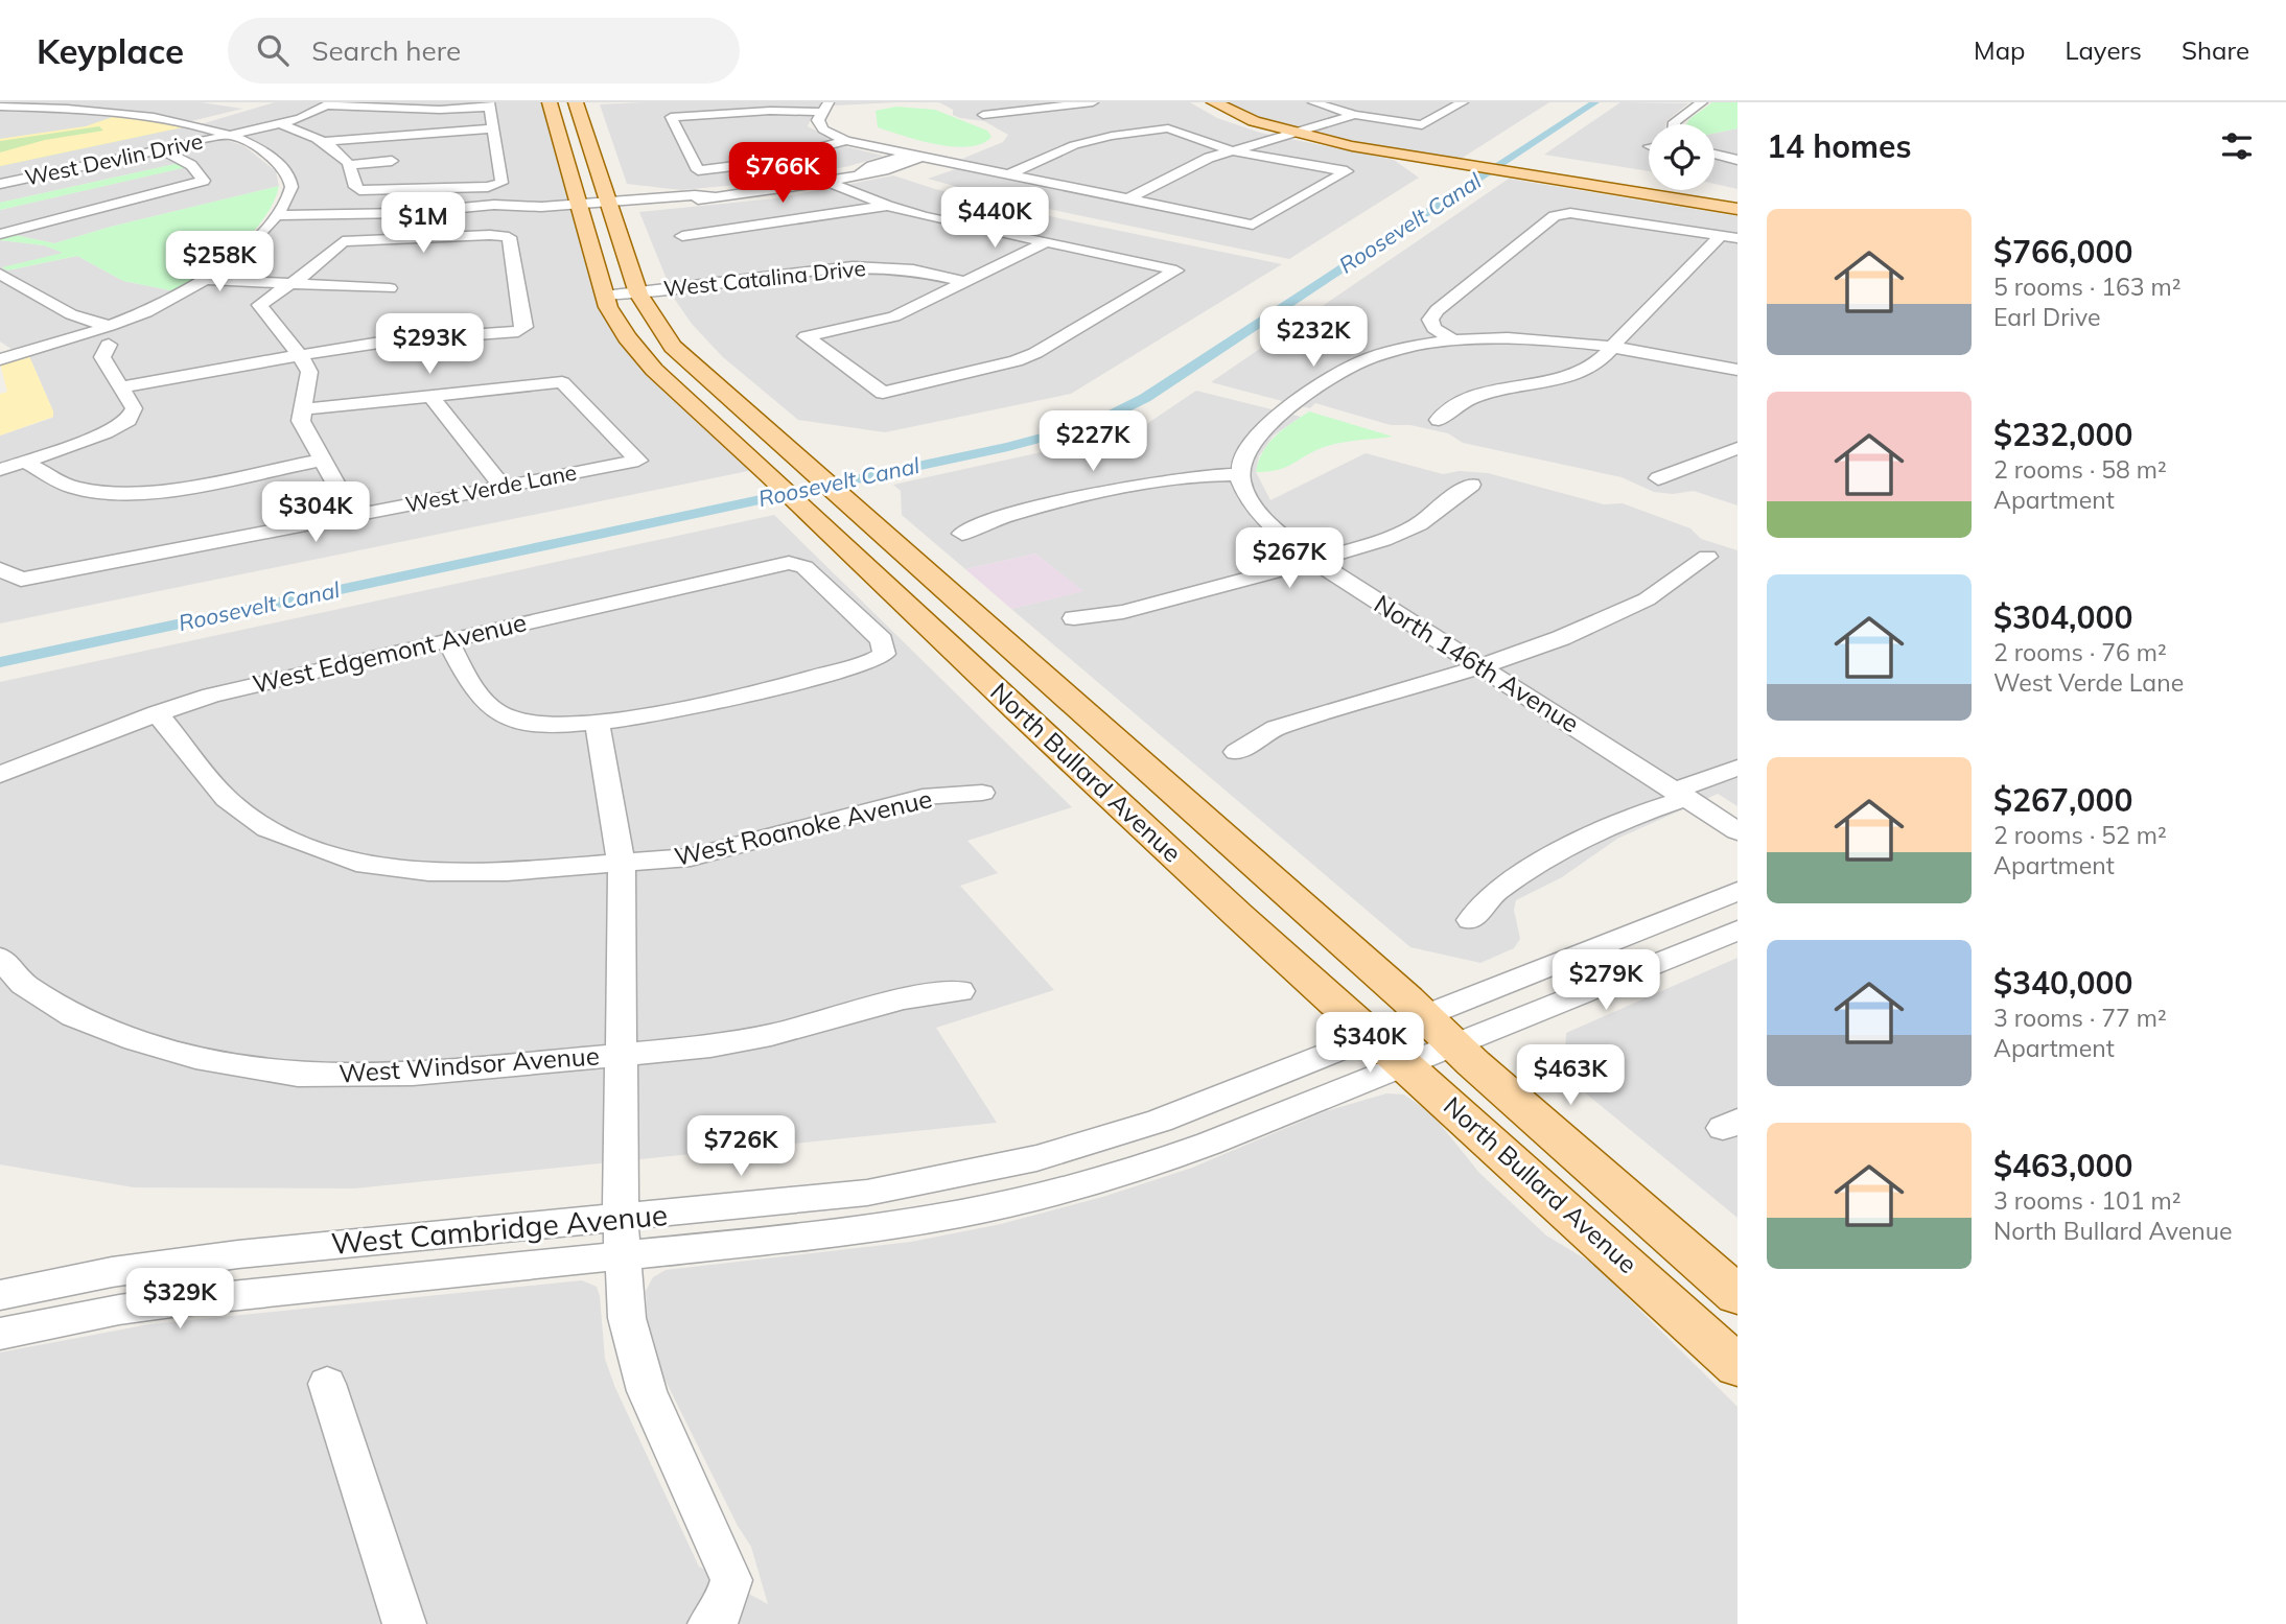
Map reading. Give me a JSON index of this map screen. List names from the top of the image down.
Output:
{
  "streets": {
    "main road": ["North Bullard Avenue"],
    "street": [
      "West Devlin Drive",
      "West Catalina Drive",
      "West Verde Lane",
      "West Edgemont Avenue",
      "North 146th Avenue",
      "West Roanoke Avenue",
      "West Windsor Avenue",
      "West Cambridge Avenue"
    ]
  },
  "crossings": [
    ["West Catalina Drive", "North Bullard Avenue"],
    ["West Edgemont Avenue", "West Roanoke Avenue"],
    ["North Bullard Avenue", "West Cambridge Avenue"]
  ],
  "water": ["Roosevelt Canal"],
  "page": {
    "header": "Keyplace",
    "search": "Search here",
    "nav": ["Map", "Layers", "Share"],
    "heading": "14 homes",
    "price": [
      "$766K",
      "$440K",
      "$1M",
      "$258K",
      "$232K",
      "$293K",
      "$227K",
      "$304K",
      "$267K",
      "$279K",
      "$340K",
      "$463K",
      "$726K",
      "$329K"
    ],
    "list": [
      {
        "name": "$766,000",
        "note": "5 rooms · 163 m² · Earl Drive"
      },
      {
        "name": "$232,000",
        "note": "2 rooms · 58 m² · Apartment"
      },
      {
        "name": "$304,000",
        "note": "2 rooms · 76 m² · West Verde Lane"
      },
      {
        "name": "$267,000",
        "note": "2 rooms · 52 m² · Apartment"
      },
      {
        "name": "$340,000",
        "note": "3 rooms · 77 m² · Apartment"
      },
      {
        "name": "$463,000",
        "note": "3 rooms · 101 m² · North Bullard Avenue"
      }
    ]
  }
}
